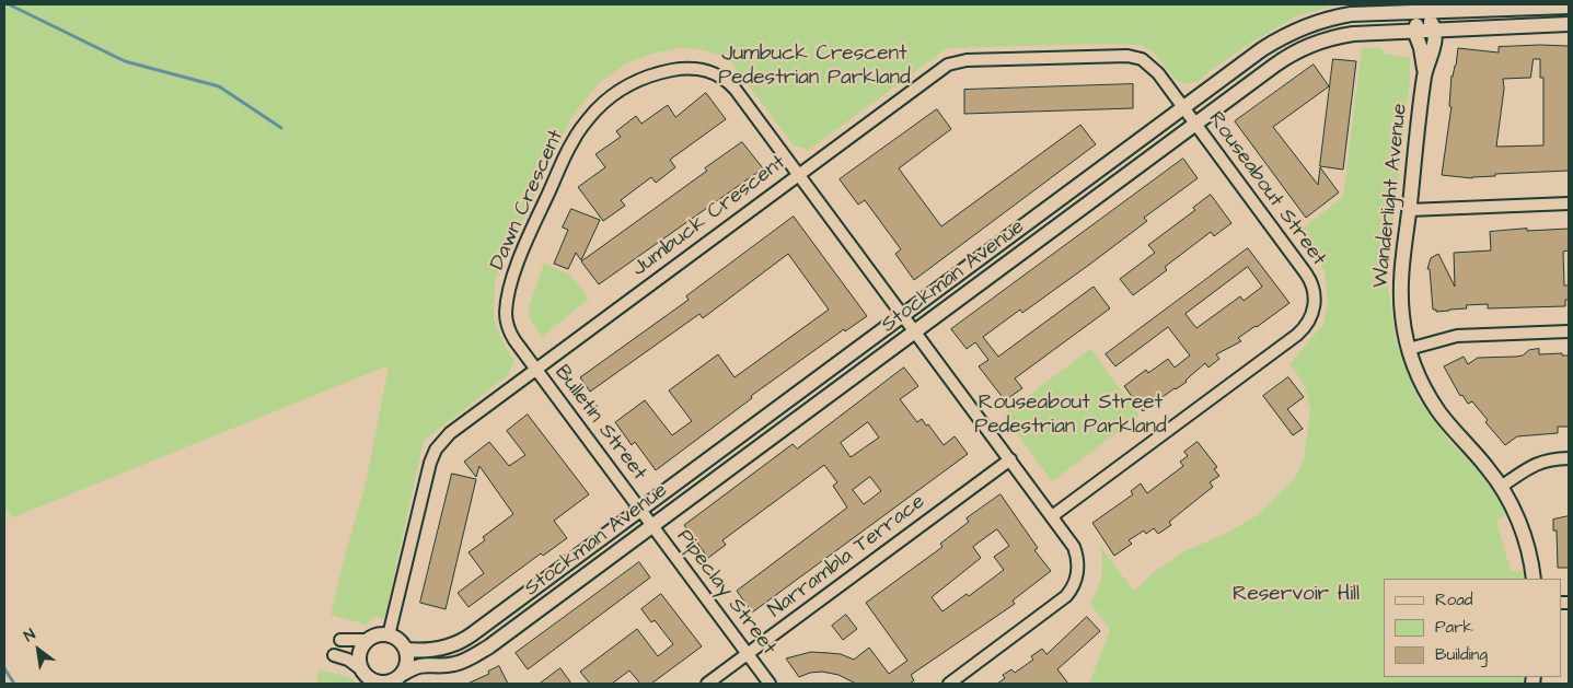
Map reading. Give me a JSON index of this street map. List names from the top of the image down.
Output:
{
  "streets": {
    "street": [
      "Rouseabout Street",
      "Wanderlight Avenue",
      "Dawn Crescent",
      "Jumbuck Crescent",
      "Stockman Avenue",
      "Bulletin Street",
      "Narrambla Terrace",
      "Pipeclay Street"
    ]
  },
  "crossings": [
    ["Rouseabout Street", "Dawn Crescent"],
    ["Rouseabout Street", "Jumbuck Crescent"],
    ["Rouseabout Street", "Stockman Avenue"],
    ["Wanderlight Avenue", "Stockman Avenue"],
    ["Dawn Crescent", "Jumbuck Crescent"],
    ["Dawn Crescent", "Stockman Avenue"],
    ["Dawn Crescent", "Bulletin Street"],
    ["Dawn Crescent", "Narrambla Terrace"],
    ["Jumbuck Crescent", "Stockman Avenue"],
    ["Jumbuck Crescent", "Bulletin Street"],
    ["Stockman Avenue", "Bulletin Street"],
    ["Stockman Avenue", "Pipeclay Street"],
    ["Bulletin Street", "Pipeclay Street"],
    ["Narrambla Terrace", "Pipeclay Street"]
  ],
  "parks": ["Jumbuck Crescent Pedestrian Parkland", "Rouseabout Street Pedestrian Parkland", "Reservoir Hill"],
  "legend": ["Road", "Park", "Building"],
  "north": "top left"
}
